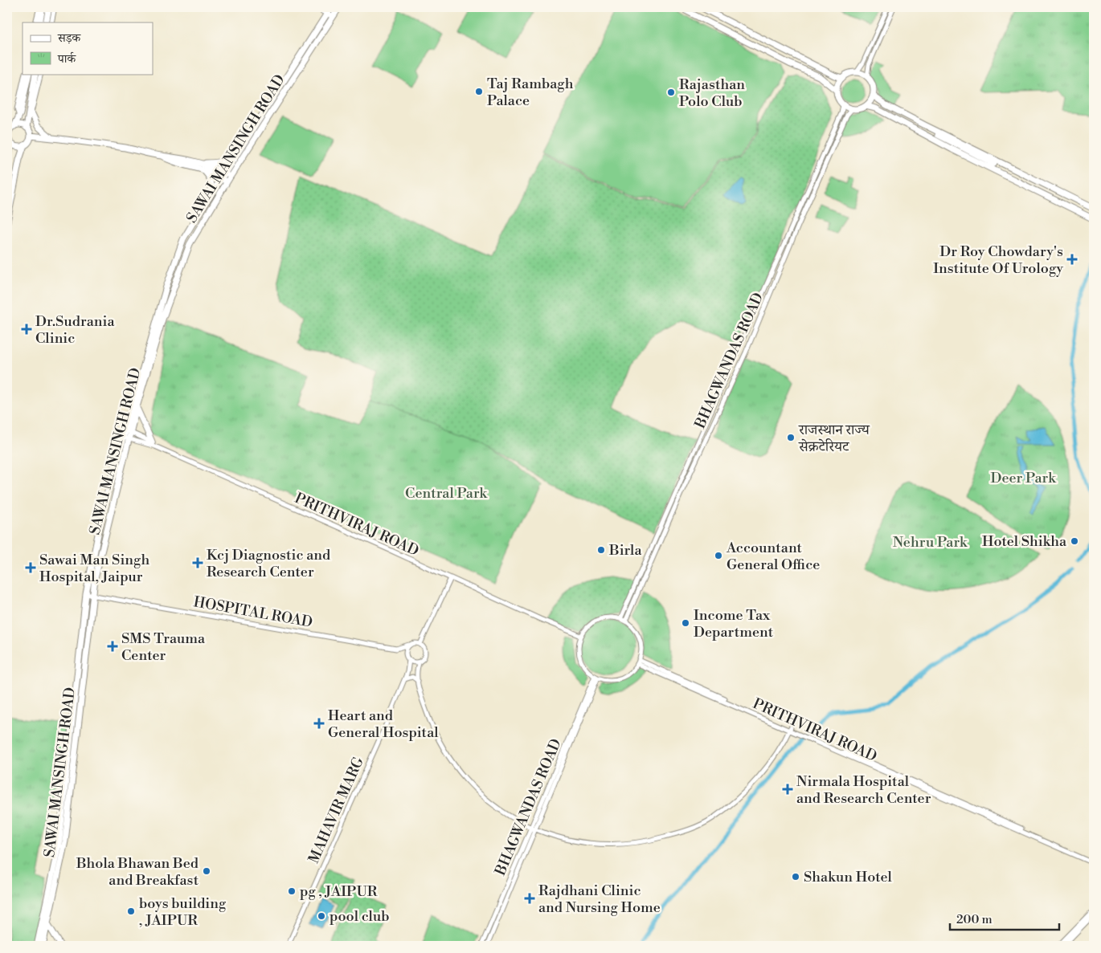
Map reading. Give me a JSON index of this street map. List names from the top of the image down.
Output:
{
  "streets": {
    "main road": ["SAWAI MANSINGH ROAD"],
    "street": [
      "BHAGWANDAS ROAD",
      "PRITHVIRAJ ROAD",
      "HOSPITAL ROAD",
      "MAHAVIR MARG"
    ]
  },
  "crossings": [
    ["SAWAI MANSINGH ROAD", "PRITHVIRAJ ROAD"],
    ["SAWAI MANSINGH ROAD", "HOSPITAL ROAD"],
    ["BHAGWANDAS ROAD", "PRITHVIRAJ ROAD"],
    ["HOSPITAL ROAD", "MAHAVIR MARG"]
  ],
  "parks": ["Deer Park", "Central Park", "Nehru Park"],
  "places": {
    "other": [
      "Taj Rambagh Palace",
      "Rajasthan Polo Club",
      "राजस्थान राज्य सेक्रटेरियट",
      "Hotel Shikha",
      "Birla",
      "Accountant General Office",
      "Income Tax Department",
      "Bhola Bhawan Bed and Breakfast",
      "Shakun Hotel",
      "pg , JAIPUR",
      "boys building , JAIPUR",
      "pool club"
    ],
    "health": [
      "Dr Roy Chowdary's Institute Of Urology",
      "Dr.Sudrania Clinic",
      "Kcj Diagnostic and Research Center",
      "Sawai Man Singh Hospital, Jaipur",
      "SMS Trauma Center",
      "Heart and General Hospital",
      "Nirmala Hospital and Research Center",
      "Rajdhani Clinic and Nursing Home"
    ]
  },
  "legend": ["सड़क", "पार्क"],
  "scale_bar": "200 m"
}
